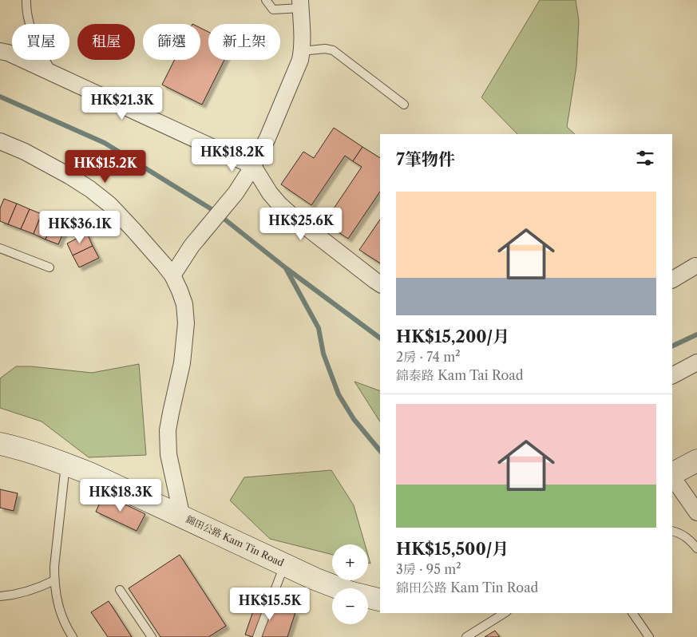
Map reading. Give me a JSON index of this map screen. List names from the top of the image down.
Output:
{
  "streets": {
    "main road": ["錦田公路 Kam Tin Road"]
  },
  "page": {
    "chip": [
      "買屋",
      "租屋",
      "篩選",
      "新上架"
    ],
    "price": [
      "HK$21.3K",
      "HK$18.2K",
      "HK$15.2K",
      "HK$25.6K",
      "HK$36.1K",
      "HK$18.3K",
      "HK$15.5K"
    ],
    "heading": "7筆物件",
    "list": [
      {
        "name": "HK$15,200/月",
        "note": "2房 · 74 m² · 錦泰路 Kam Tai Road"
      },
      {
        "name": "HK$15,500/月",
        "note": "3房 · 95 m² · 錦田公路 Kam Tin Road"
      }
    ],
    "map_buttons": ["+", "−"]
  }
}
